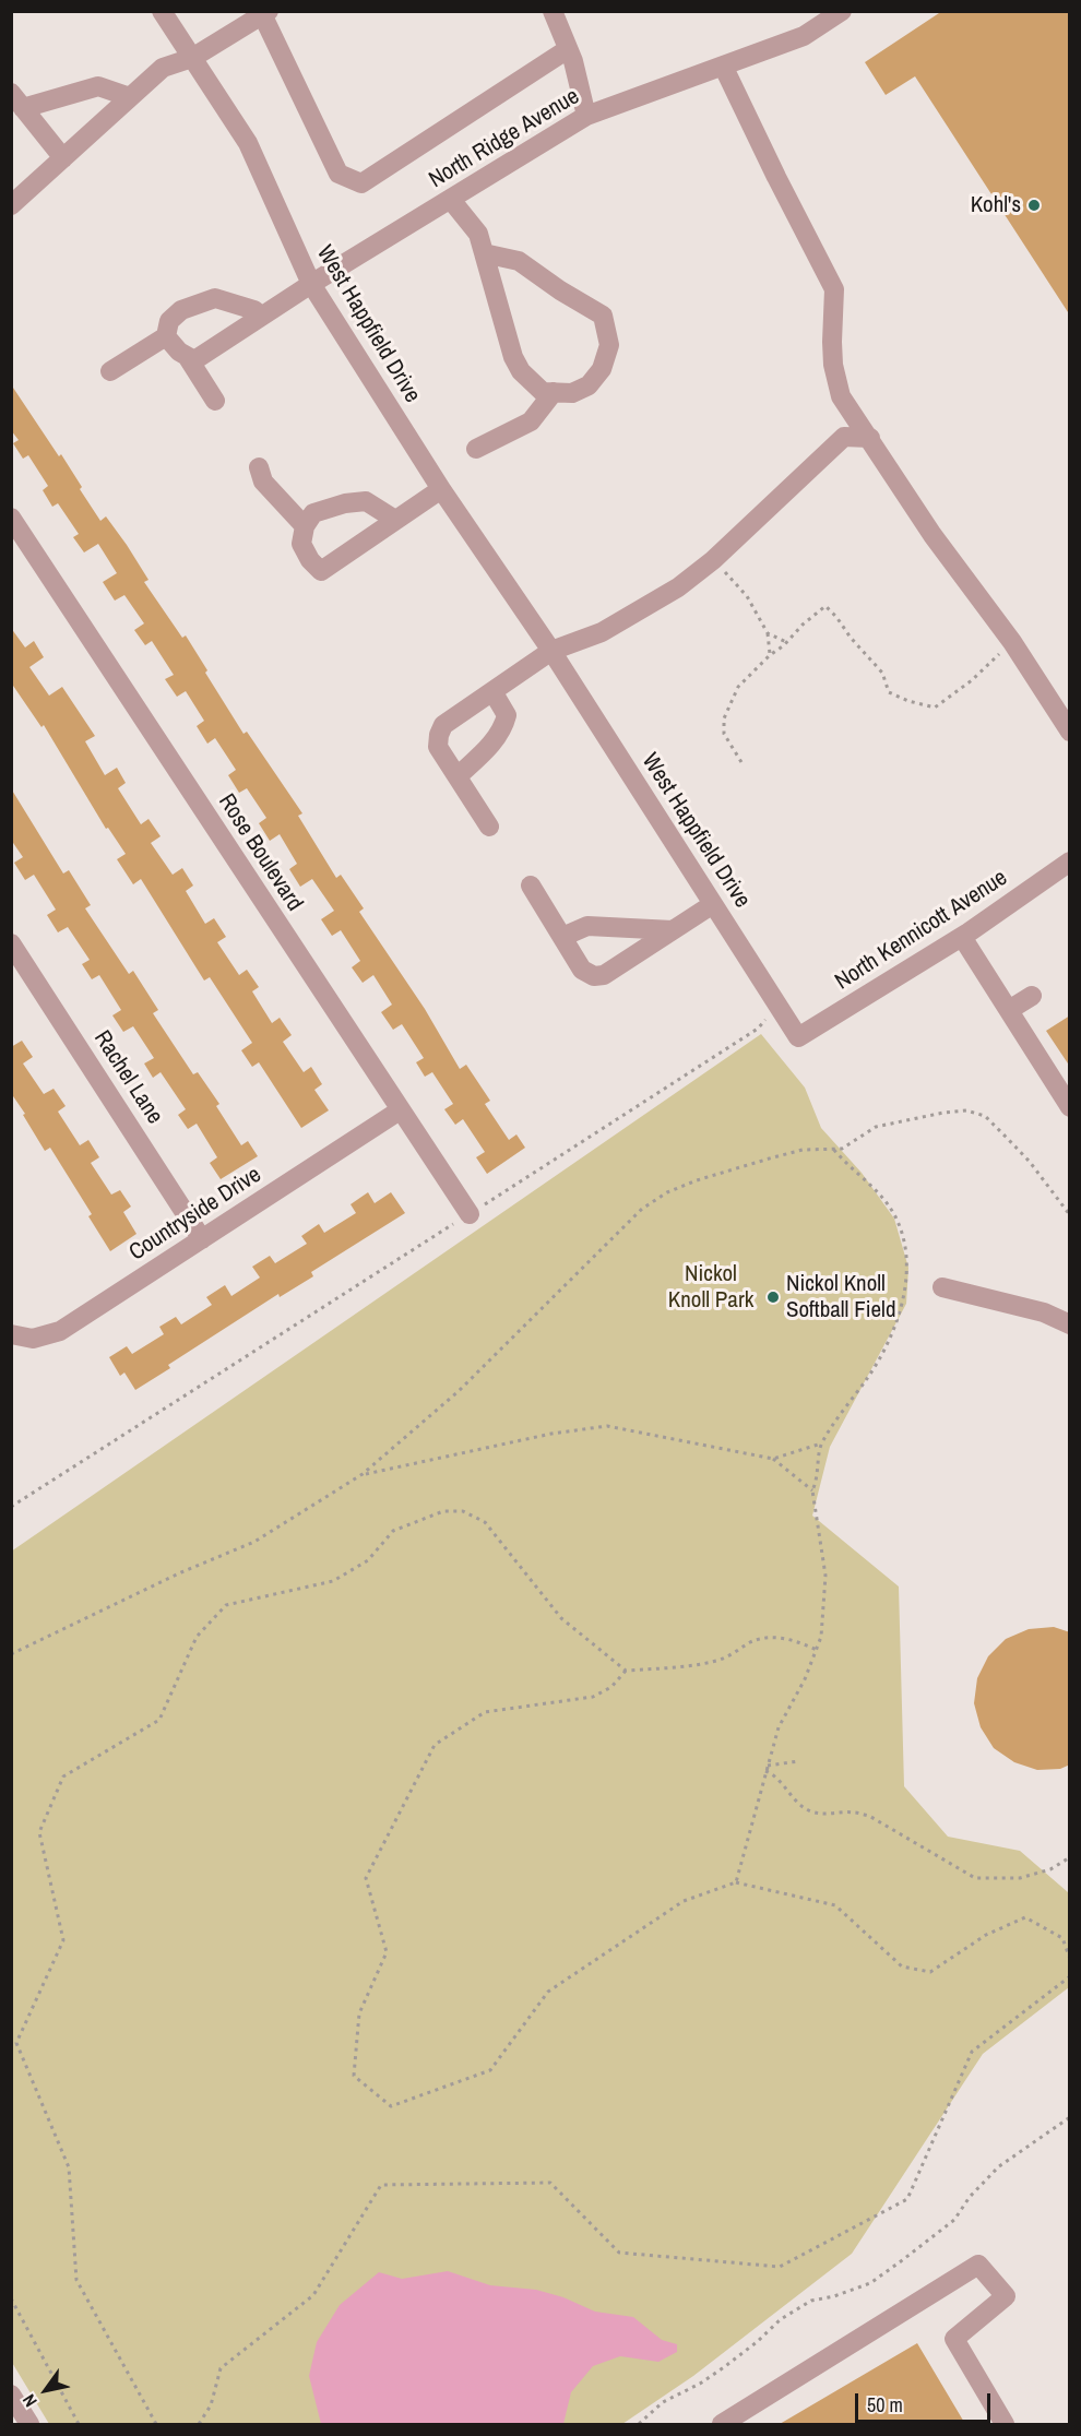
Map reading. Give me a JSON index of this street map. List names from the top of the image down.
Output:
{
  "streets": {
    "street": [
      "North Ridge Avenue",
      "West Happfield Drive",
      "Rose Boulevard",
      "North Kennicott Avenue",
      "Rachel Lane",
      "Countryside Drive"
    ]
  },
  "crossings": [
    ["North Ridge Avenue", "West Happfield Drive"],
    ["West Happfield Drive", "North Kennicott Avenue"],
    ["Rose Boulevard", "Countryside Drive"],
    ["Rachel Lane", "Countryside Drive"]
  ],
  "parks": ["Nickol Knoll Park"],
  "places": ["Kohl's", "Nickol Knoll Softball Field"],
  "scale_bar": "50 m",
  "north": "bottom left"
}
